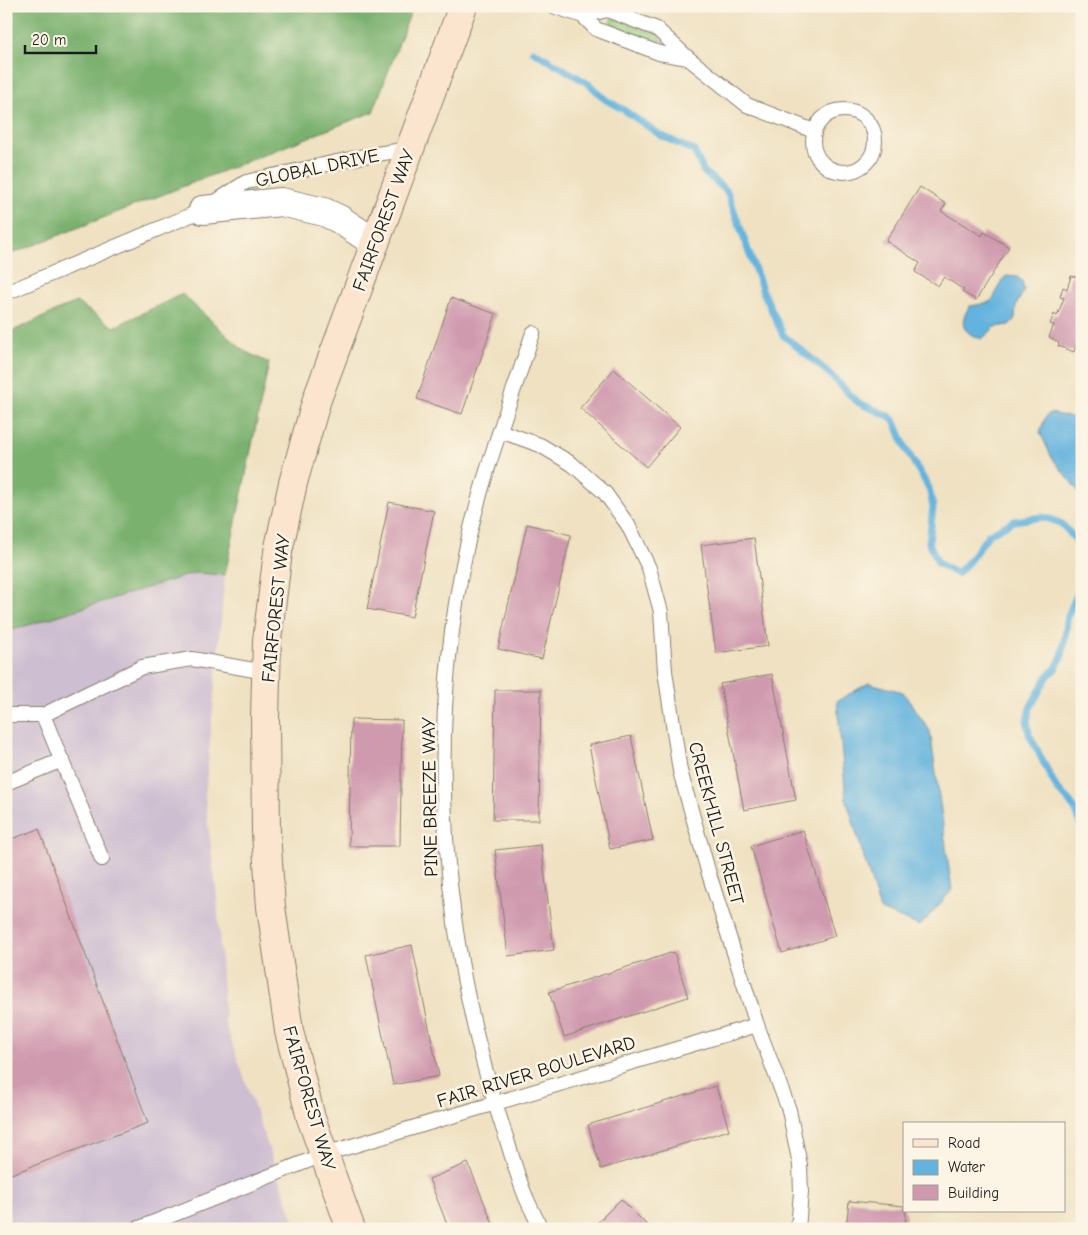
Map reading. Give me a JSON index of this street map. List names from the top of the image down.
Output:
{
  "streets": {
    "main road": ["FAIRFOREST WAY"],
    "street": ["GLOBAL DRIVE"],
    "lane": ["PINE BREEZE WAY", "CREEKHILL STREET", "FAIR RIVER BOULEVARD"]
  },
  "crossings": [
    ["GLOBAL DRIVE", "FAIRFOREST WAY"],
    ["FAIRFOREST WAY", "FAIR RIVER BOULEVARD"],
    ["PINE BREEZE WAY", "CREEKHILL STREET"],
    ["PINE BREEZE WAY", "FAIR RIVER BOULEVARD"],
    ["CREEKHILL STREET", "FAIR RIVER BOULEVARD"]
  ],
  "legend": ["Road", "Water", "Building"],
  "scale_bar": "20 m"
}
